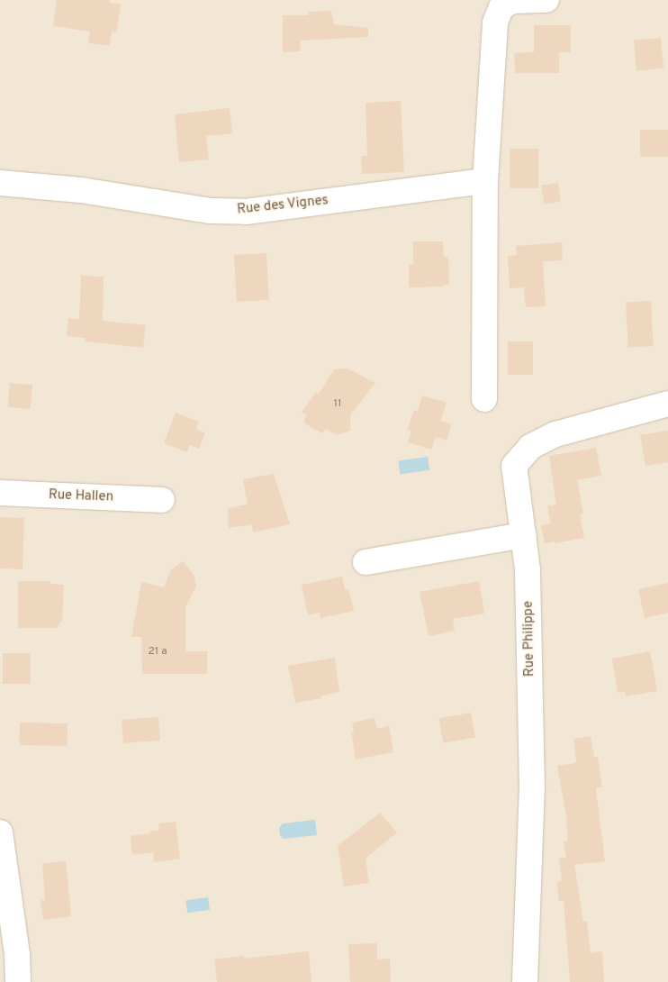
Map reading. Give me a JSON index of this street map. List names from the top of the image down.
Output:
{
  "streets": {
    "street": ["Rue des Vignes", "Rue Hallen", "Rue Philippe"]
  },
  "house_numbers": ["11", "21 a"]
}
